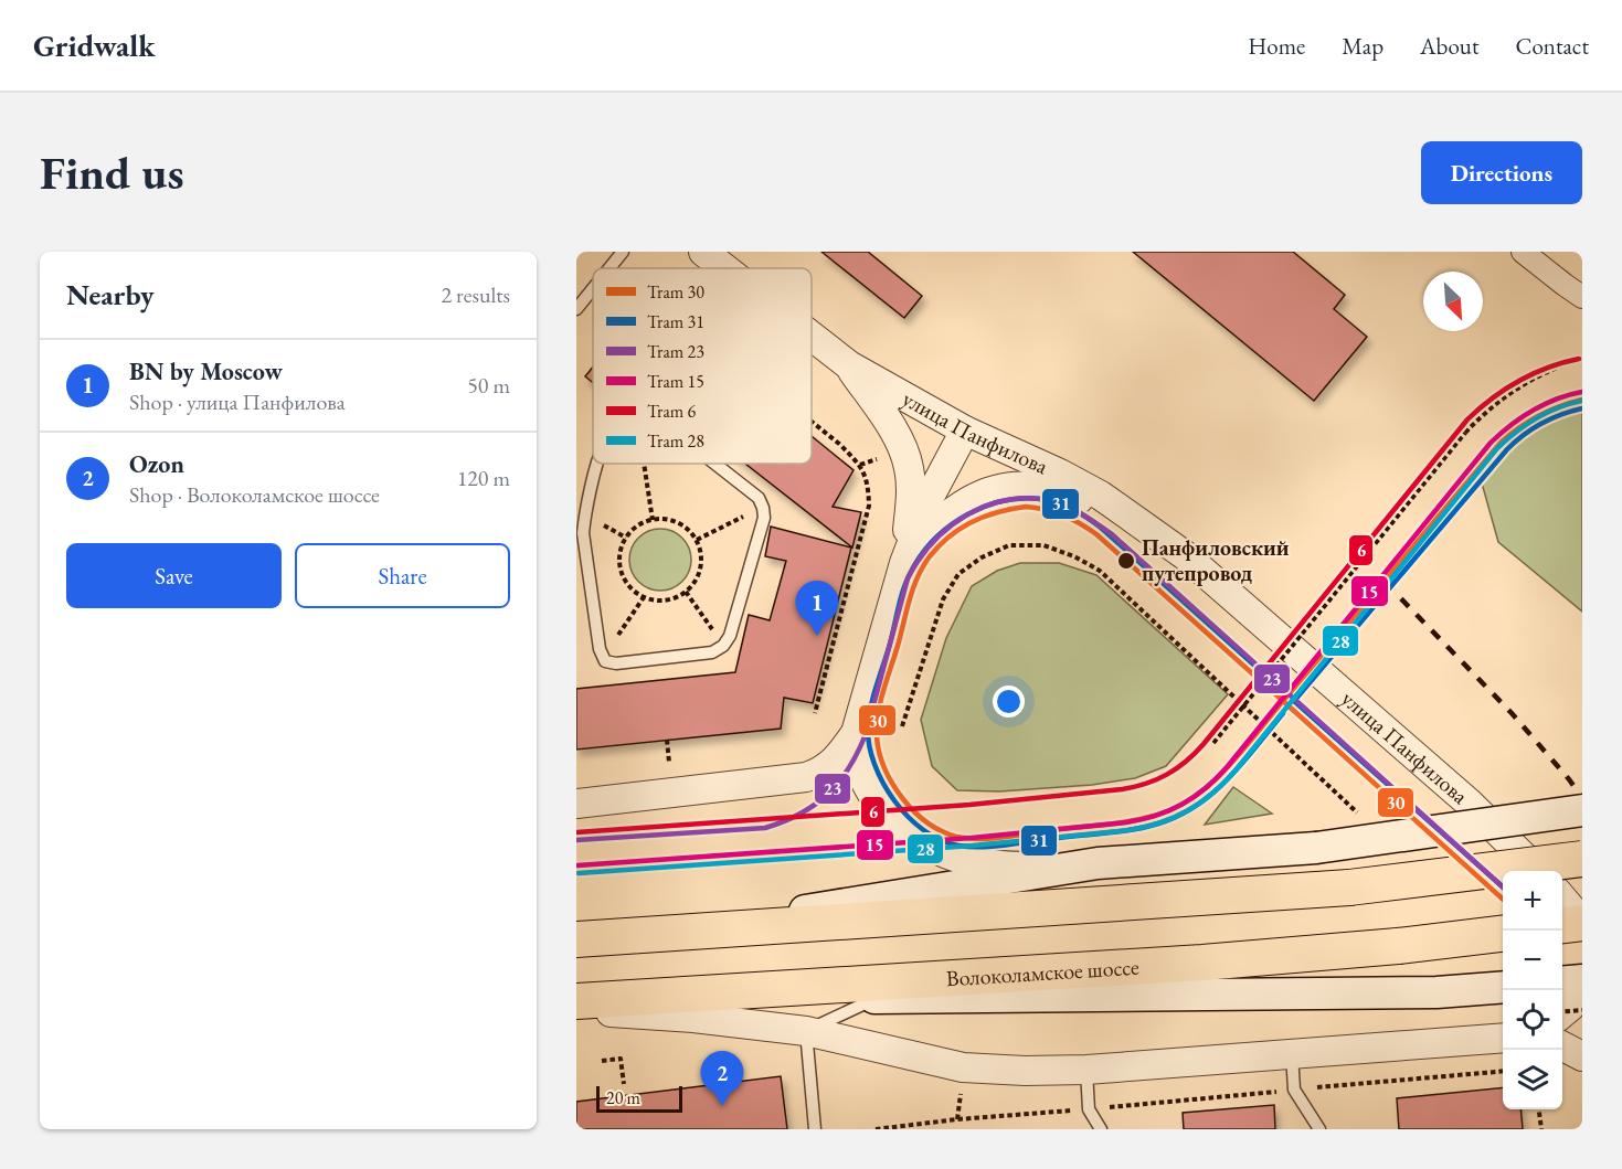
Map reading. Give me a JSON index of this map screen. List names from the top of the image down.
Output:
{
  "streets": {
    "main road": ["Волоколамское шоссе"],
    "street": ["улица Панфилова"]
  },
  "places": ["Панфиловский путепровод"],
  "lines": [
    "tram line 6",
    "tram line 15",
    "tram line 30",
    "tram line 28",
    "tram line 31",
    "tram line 23"
  ],
  "legend": [
    "Tram 30",
    "Tram 31",
    "Tram 23",
    "Tram 15",
    "Tram 6",
    "Tram 28"
  ],
  "scale_bar": "20 m",
  "north": "bottom right",
  "page": {
    "header": "Gridwalk",
    "nav": [
      "Home",
      "Map",
      "About",
      "Contact"
    ],
    "buttons": [
      "Directions",
      ["Save", "Share"]
    ],
    "title": "Find us",
    "heading": ["Nearby", "2 results"],
    "list": [
      {
        "mark": "1",
        "name": "BN by Moscow",
        "note": "Shop · улица Панфилова",
        "value": "50 m"
      },
      {
        "mark": "2",
        "name": "Ozon",
        "note": "Shop · Волоколамское шоссе",
        "value": "120 m"
      }
    ],
    "pins": ["1", "2"],
    "map_buttons": ["+", "−"],
    "scale": "20 m"
  }
}
